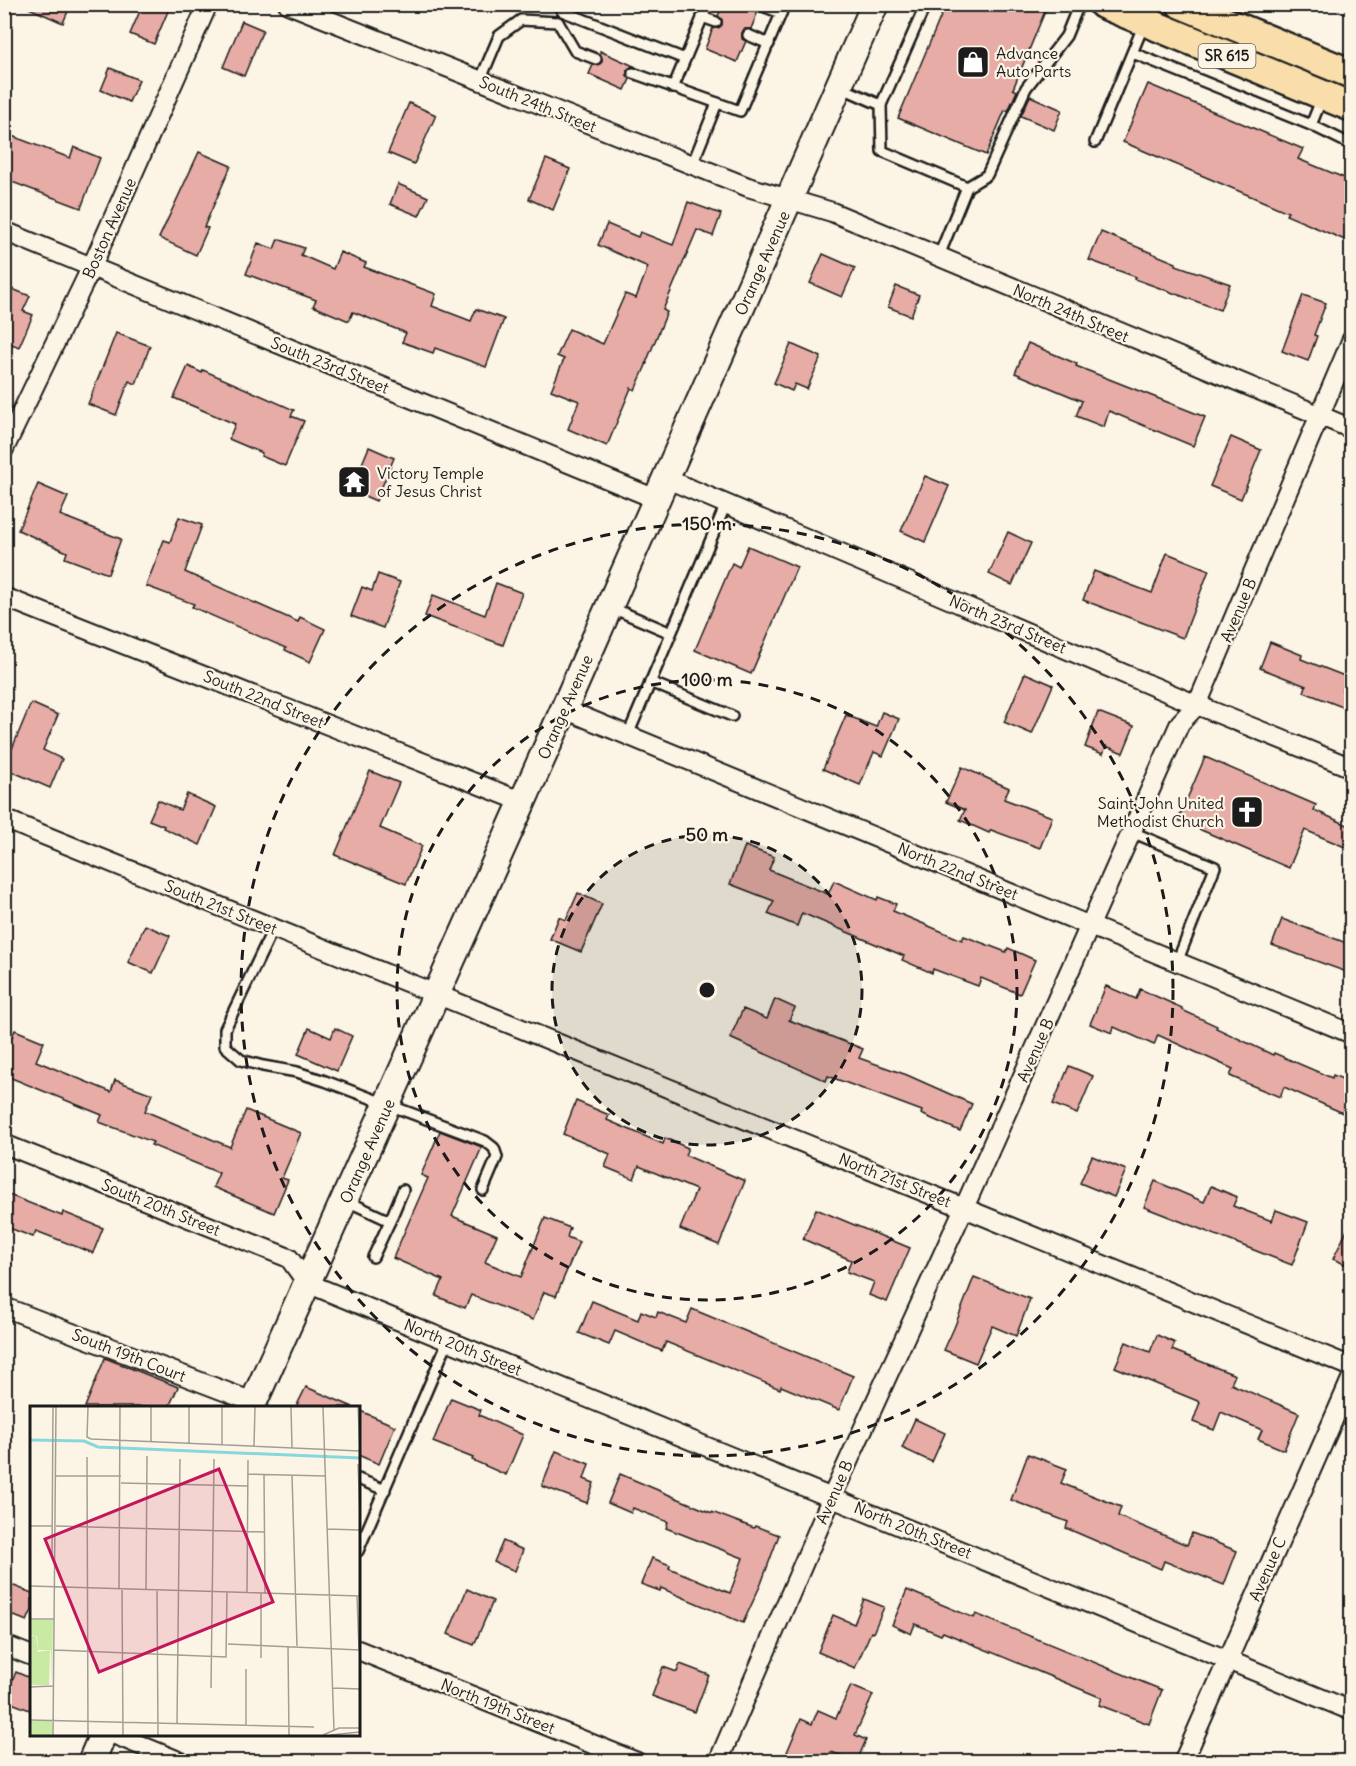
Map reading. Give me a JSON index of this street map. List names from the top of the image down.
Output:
{
  "streets": {
    "main road": ["SR 615", "Orange Avenue"],
    "street": [
      "South 24th Street",
      "Boston Avenue",
      "North 24th Street",
      "South 23rd Street",
      "Avenue B",
      "North 23rd Street",
      "South 22nd Street",
      "North 22nd Street",
      "South 21st Street",
      "North 21st Street",
      "South 20th Street",
      "North 20th Street",
      "South 19th Court",
      "Avenue C",
      "North 19th Street"
    ]
  },
  "crossings": [
    ["South 24th Street", "Orange Avenue"],
    ["South 24th Street", "North 24th Street"],
    ["Boston Avenue", "South 23rd Street"],
    ["Orange Avenue", "North 24th Street"],
    ["Orange Avenue", "South 23rd Street"],
    ["Orange Avenue", "North 23rd Street"],
    ["Orange Avenue", "South 22nd Street"],
    ["Orange Avenue", "North 22nd Street"],
    ["Orange Avenue", "South 21st Street"],
    ["Orange Avenue", "North 21st Street"],
    ["Orange Avenue", "South 20th Street"],
    ["Orange Avenue", "North 20th Street"],
    ["Orange Avenue", "South 19th Court"],
    ["North 24th Street", "Avenue B"],
    ["South 23rd Street", "North 23rd Street"],
    ["Avenue B", "North 23rd Street"],
    ["Avenue B", "North 22nd Street"],
    ["Avenue B", "North 21st Street"],
    ["Avenue B", "North 20th Street"],
    ["South 21st Street", "North 21st Street"],
    ["South 20th Street", "North 20th Street"],
    ["North 20th Street", "Avenue C"]
  ],
  "places": {
    "shop": ["Advance Auto Parts"],
    "temple": ["Victory Temple of Jesus Christ"],
    "church": ["Saint John United Methodist Church"]
  },
  "rings": ["150 m", "100 m", "50 m"]
}
